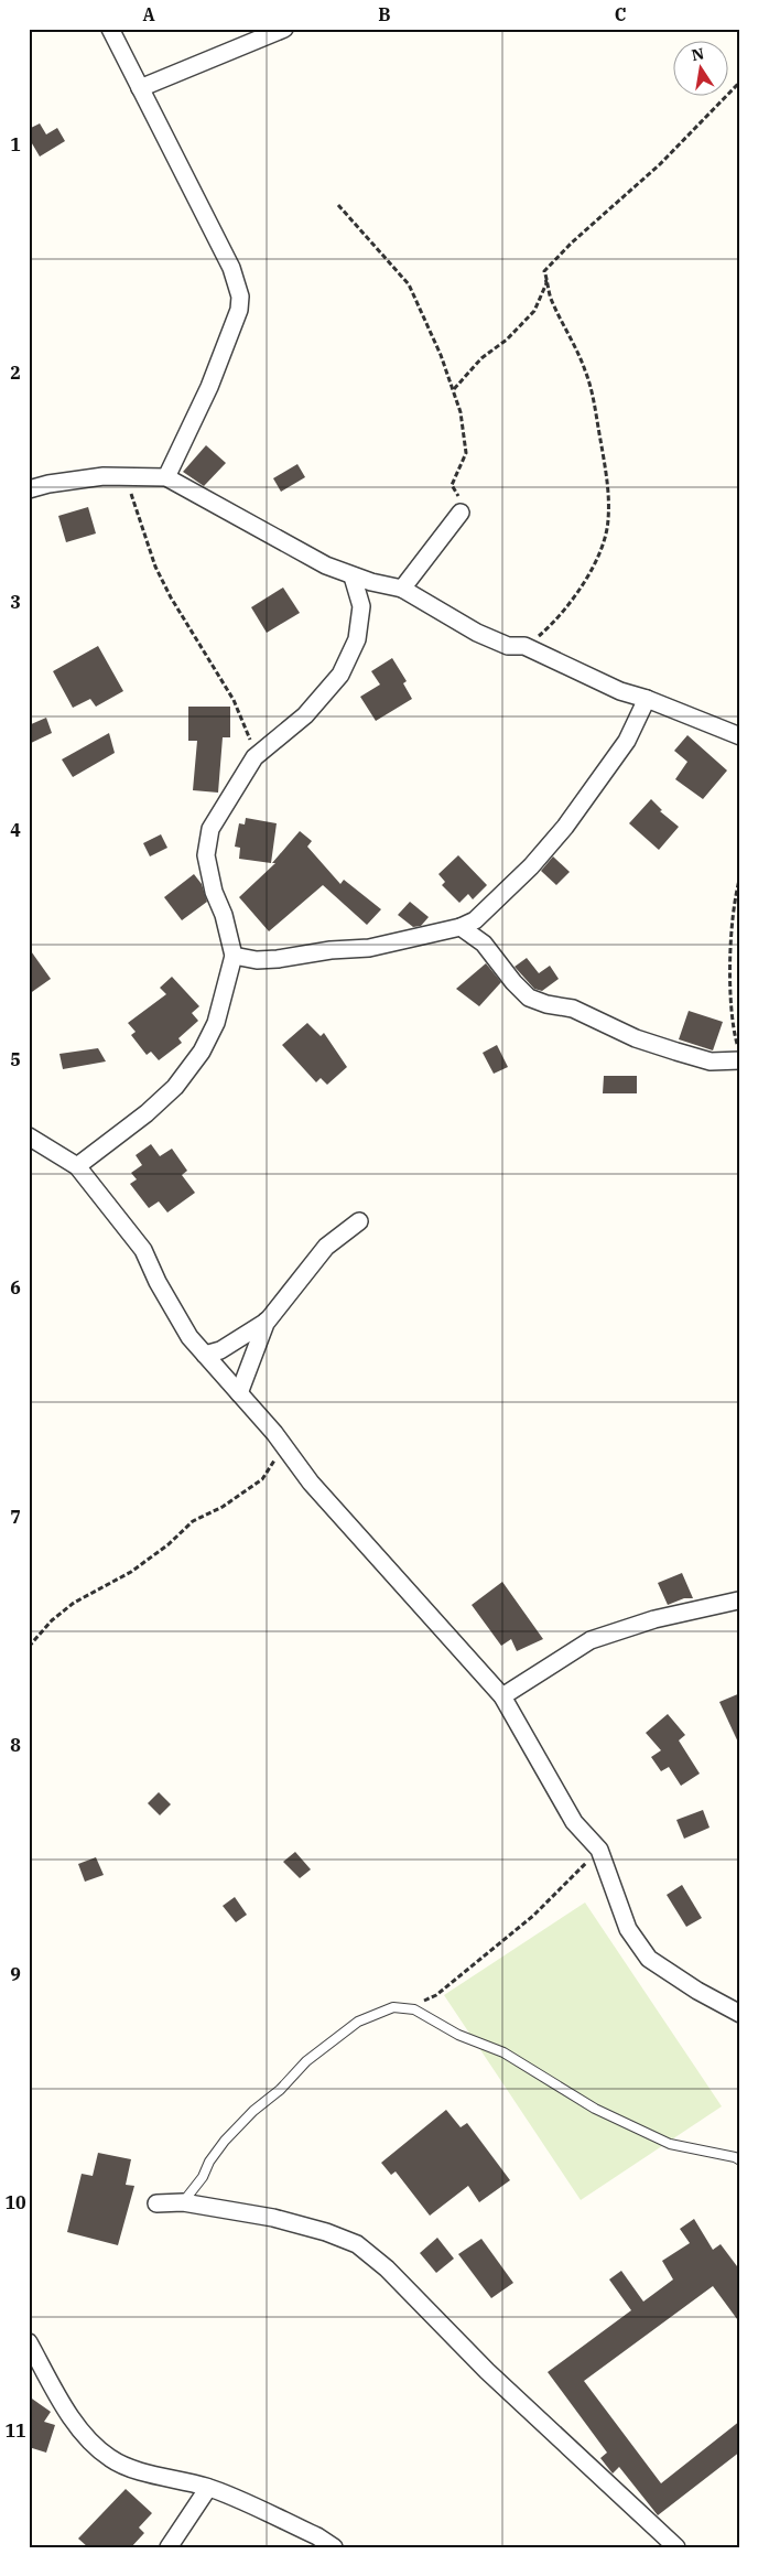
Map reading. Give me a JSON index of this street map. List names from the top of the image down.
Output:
{
  "north": "top",
  "grid": {
    "columns": ["A", "B", "C"],
    "rows": [
      "1",
      "2",
      "3",
      "4",
      "5",
      "6",
      "7",
      "8",
      "9",
      "10",
      "11"
    ]
  }
}
